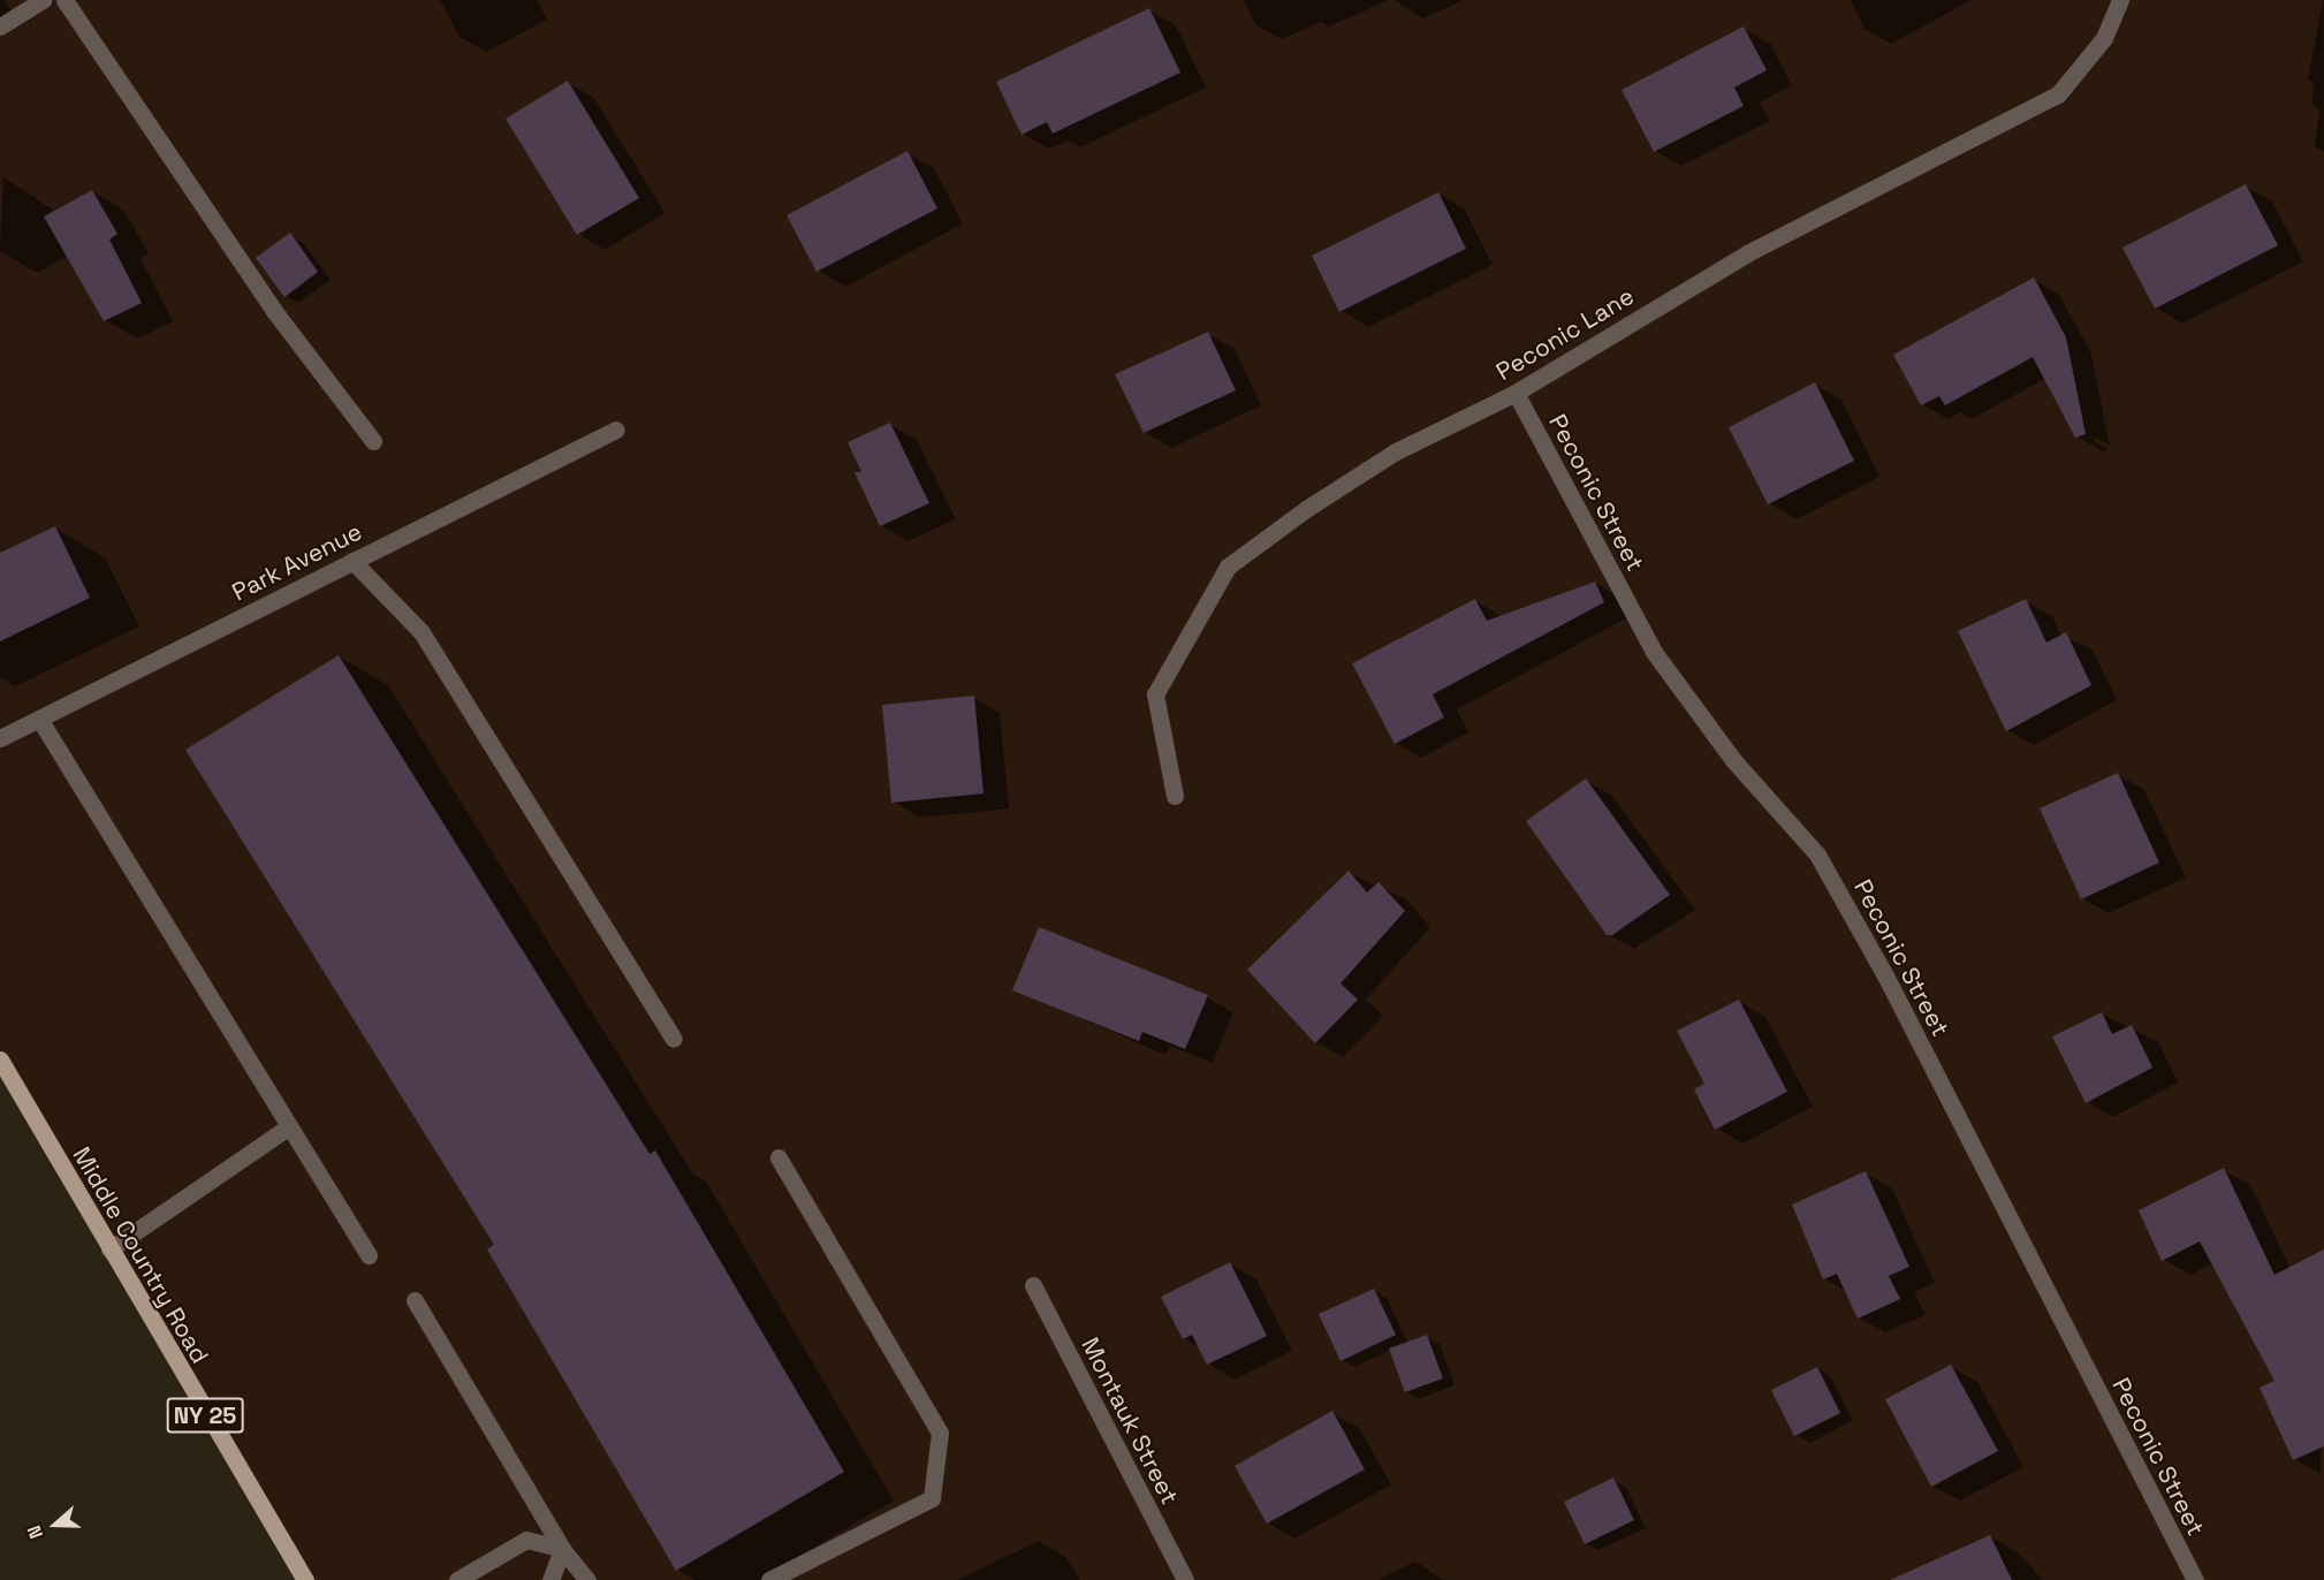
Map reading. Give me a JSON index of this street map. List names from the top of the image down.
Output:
{
  "streets": {
    "main road": ["Middle Country Road", "NY 25"],
    "street": [
      "Peconic Lane",
      "Peconic Street",
      "Park Avenue",
      "Montauk Street"
    ]
  },
  "crossings": [
    ["Peconic Lane", "Peconic Street"]
  ],
  "north": "left"
}
